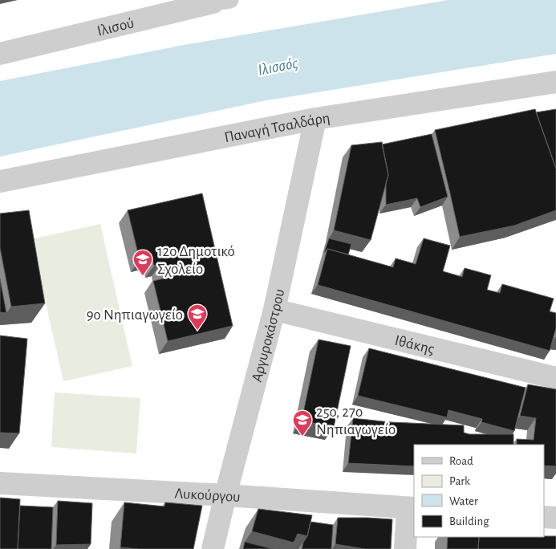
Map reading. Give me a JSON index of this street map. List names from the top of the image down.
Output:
{
  "streets": {
    "street": [
      "Ιλισού",
      "Παναγή Τσαλδάρη",
      "Αργυροκάστρου",
      "Ιθάκης",
      "Λυκούργου"
    ]
  },
  "crossings": [
    ["Παναγή Τσαλδάρη", "Αργυροκάστρου"],
    ["Αργυροκάστρου", "Ιθάκης"],
    ["Αργυροκάστρου", "Λυκούργου"]
  ],
  "water": ["Ιλισσός"],
  "places": {
    "school or university": ["12ο Δημοτικό Σχολείο", "9ο Νηπιαγωγείο", "25ο, 27ο Νηπιαγωγείο"]
  },
  "legend": [
    "Road",
    "Park",
    "Water",
    "Building"
  ]
}
